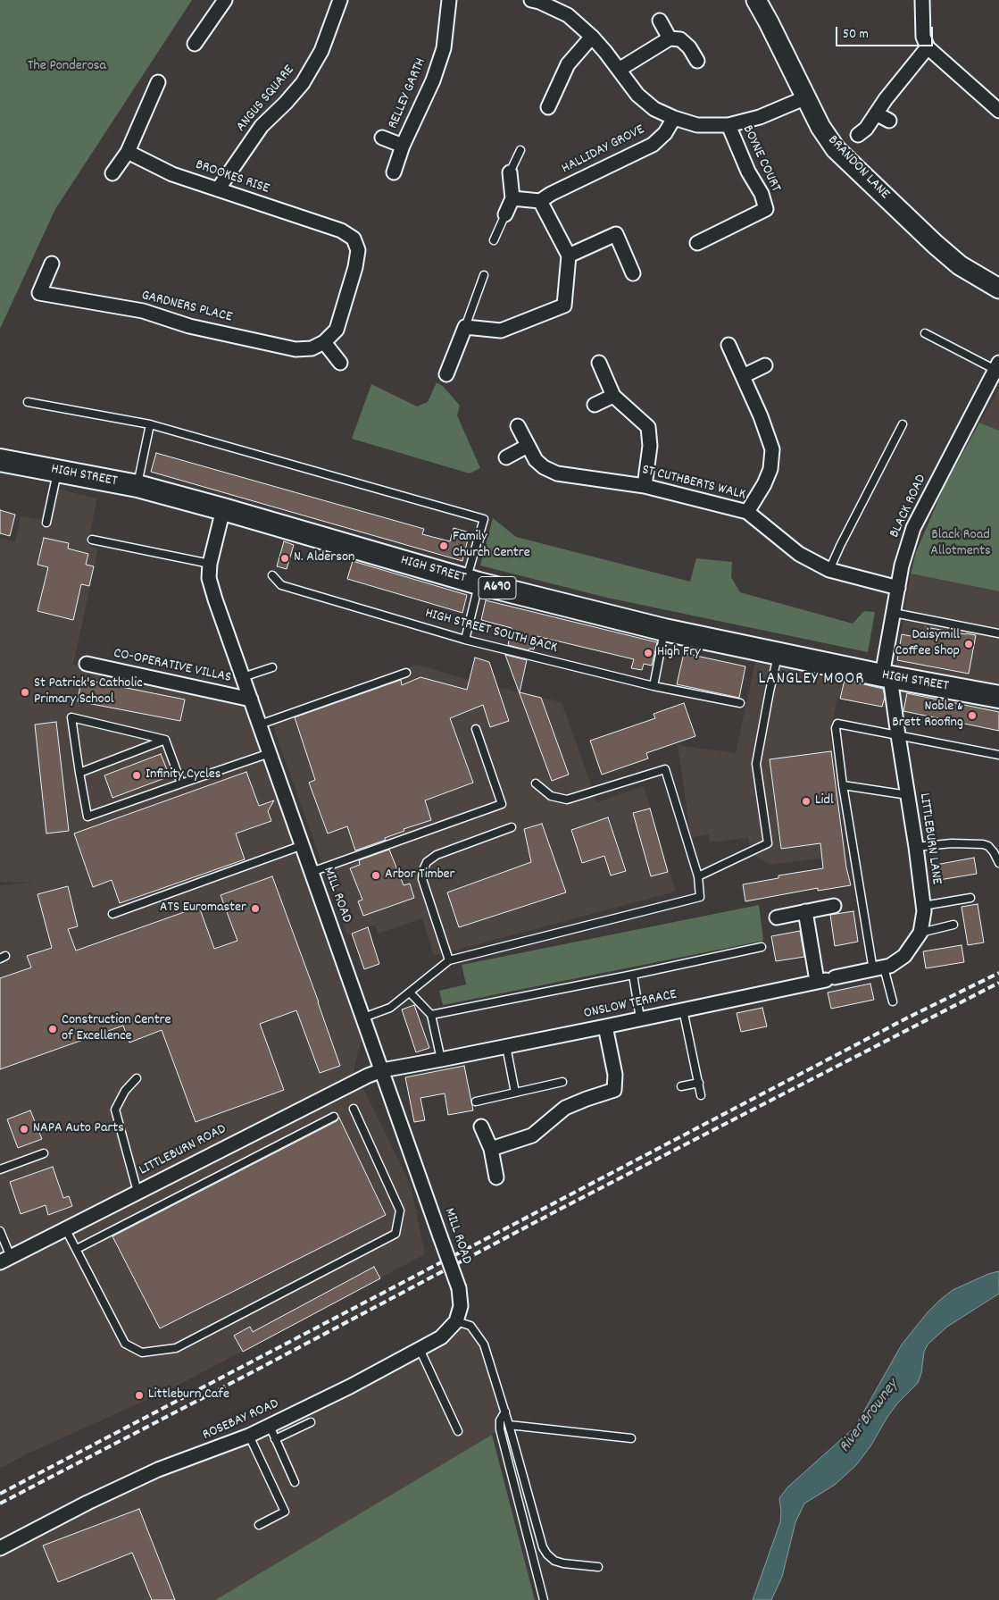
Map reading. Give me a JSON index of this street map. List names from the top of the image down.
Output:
{
  "streets": {
    "main road": ["HIGH STREET", "A690"],
    "street": [
      "RELLEY GARTH",
      "ANGUS SQUARE",
      "HALLIDAY GROVE",
      "BOYNE COURT",
      "BRANDON LANE",
      "BROOKES RISE",
      "GARDNERS PLACE",
      "ST CUTHBERTS WALK",
      "BLACK ROAD",
      "CO-OPERATIVE VILLAS",
      "LITTLEBURN LANE",
      "MILL ROAD",
      "ONSLOW TERRACE",
      "LITTLEBURN ROAD",
      "ROSEBAY ROAD"
    ],
    "lane": ["HIGH STREET SOUTH BACK"]
  },
  "crossings": [
    ["ANGUS SQUARE", "BROOKES RISE"],
    ["BROOKES RISE", "GARDNERS PLACE"],
    ["HIGH STREET", "BLACK ROAD"],
    ["HIGH STREET", "LITTLEBURN LANE"],
    ["HIGH STREET", "MILL ROAD"],
    ["ST CUTHBERTS WALK", "BLACK ROAD"],
    ["BLACK ROAD", "LITTLEBURN LANE"],
    ["CO-OPERATIVE VILLAS", "MILL ROAD"],
    ["LITTLEBURN LANE", "ONSLOW TERRACE"],
    ["MILL ROAD", "LITTLEBURN ROAD"],
    ["MILL ROAD", "ROSEBAY ROAD"]
  ],
  "districts": ["LANGLEY MOOR"],
  "water": ["River Browney"],
  "parks": ["The Ponderosa", "Black Road Allotments"],
  "places": [
    "Family Church Centre",
    "N. Alderson",
    "Daisymill Coffee Shop",
    "High Fry",
    "St Patrick's Catholic Primary School",
    "Noble & Brett Roofing",
    "Infinity Cycles",
    "Lidl",
    "Arbor Timber",
    "ATS Euromaster",
    "Construction Centre of Excellence",
    "NAPA Auto Parts",
    "Littleburn Cafe"
  ],
  "scale_bar": "50 m"
}
